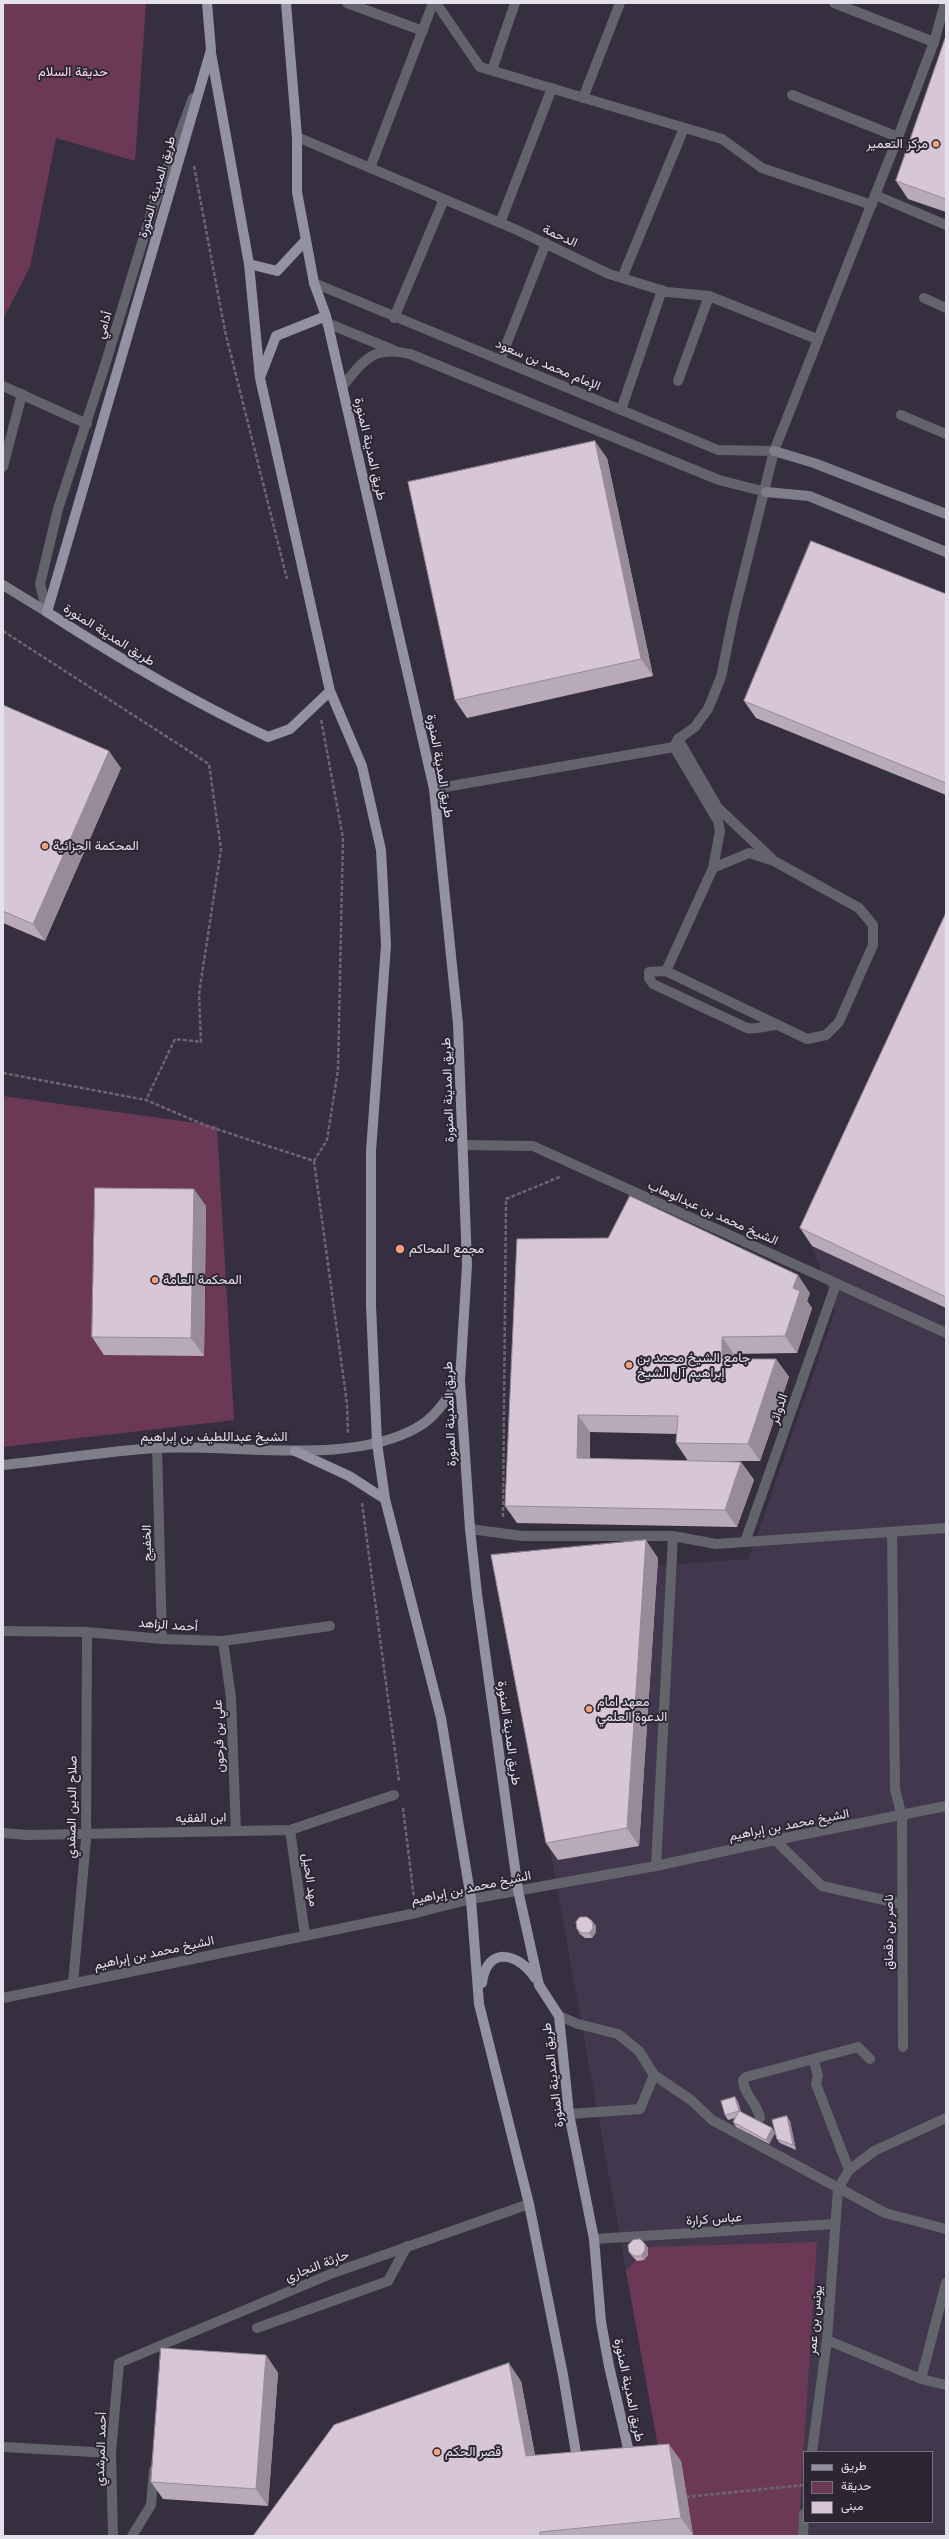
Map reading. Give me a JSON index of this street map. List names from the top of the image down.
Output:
{
  "streets": {
    "main road": ["طريق المدينة المنورة"],
    "street": [
      "الدحمة",
      "أدامي",
      "الإمام محمد بن سعود",
      "الشيخ محمد بن عبدالوهاب",
      "الدوائر",
      "الشيخ عبداللطيف بن إبراهيم",
      "الخفيج",
      "أحمد الزاهد",
      "علي بن فرحون",
      "صلاح الدين الصفدي",
      "ابن الفقيه",
      "الشيخ محمد بن إبراهيم",
      "مهد الحيل",
      "ناصر بن دقماق",
      "عباس كرارة",
      "حارثة النجاري",
      "يونس بن عمر",
      "أحمد المرشدي"
    ]
  },
  "crossings": [
    ["طريق المدينة المنورة", "الدحمة"],
    ["طريق المدينة المنورة", "أدامي"],
    ["طريق المدينة المنورة", "الإمام محمد بن سعود"],
    ["طريق المدينة المنورة", "الشيخ محمد بن عبدالوهاب"],
    ["طريق المدينة المنورة", "الشيخ عبداللطيف بن إبراهيم"],
    ["طريق المدينة المنورة", "الشيخ محمد بن إبراهيم"],
    ["طريق المدينة المنورة", "عباس كرارة"],
    ["طريق المدينة المنورة", "حارثة النجاري"],
    ["الشيخ محمد بن عبدالوهاب", "الدوائر"],
    ["الشيخ عبداللطيف بن إبراهيم", "الخفيج"],
    ["الخفيج", "أحمد الزاهد"],
    ["أحمد الزاهد", "علي بن فرحون"],
    ["أحمد الزاهد", "صلاح الدين الصفدي"],
    ["علي بن فرحون", "ابن الفقيه"],
    ["صلاح الدين الصفدي", "ابن الفقيه"],
    ["صلاح الدين الصفدي", "الشيخ محمد بن إبراهيم"],
    ["ابن الفقيه", "مهد الحيل"],
    ["الشيخ محمد بن إبراهيم", "مهد الحيل"],
    ["الشيخ محمد بن إبراهيم", "ناصر بن دقماق"],
    ["عباس كرارة", "يونس بن عمر"],
    ["حارثة النجاري", "أحمد المرشدي"]
  ],
  "parks": ["حديقة السلام"],
  "places": [
    "مركز التعمير",
    "المحكمة الجزائية",
    "مجمع المحاكم",
    "المحكمة العامة",
    "جامع الشيخ محمد بن إبراهيم آل الشيخ",
    "معهد امام الدعوة العلمي",
    "قصر الحكم"
  ],
  "legend": ["طريق", "حديقة", "مبنى"]
}
